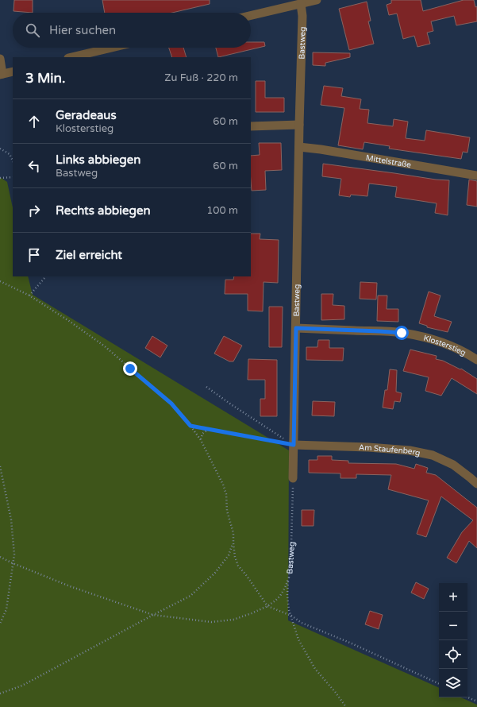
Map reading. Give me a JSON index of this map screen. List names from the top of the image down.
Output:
{
  "streets": {
    "street": [
      "Bastweg",
      "Mittelstraße",
      "Klosterstieg",
      "Am Staufenberg"
    ]
  },
  "crossings": [
    ["Bastweg", "Mittelstraße"],
    ["Bastweg", "Klosterstieg"],
    ["Bastweg", "Am Staufenberg"]
  ],
  "page": {
    "search": "Hier suchen",
    "heading": ["3 Min.", "Zu Fuß · 220 m"],
    "list": [
      ["Geradeaus", "Klosterstieg", "60 m"],
      ["Links abbiegen", "Bastweg", "60 m"],
      ["Rechts abbiegen", "100 m"],
      "Ziel erreicht"
    ],
    "map_buttons": ["+", "−"]
  }
}
